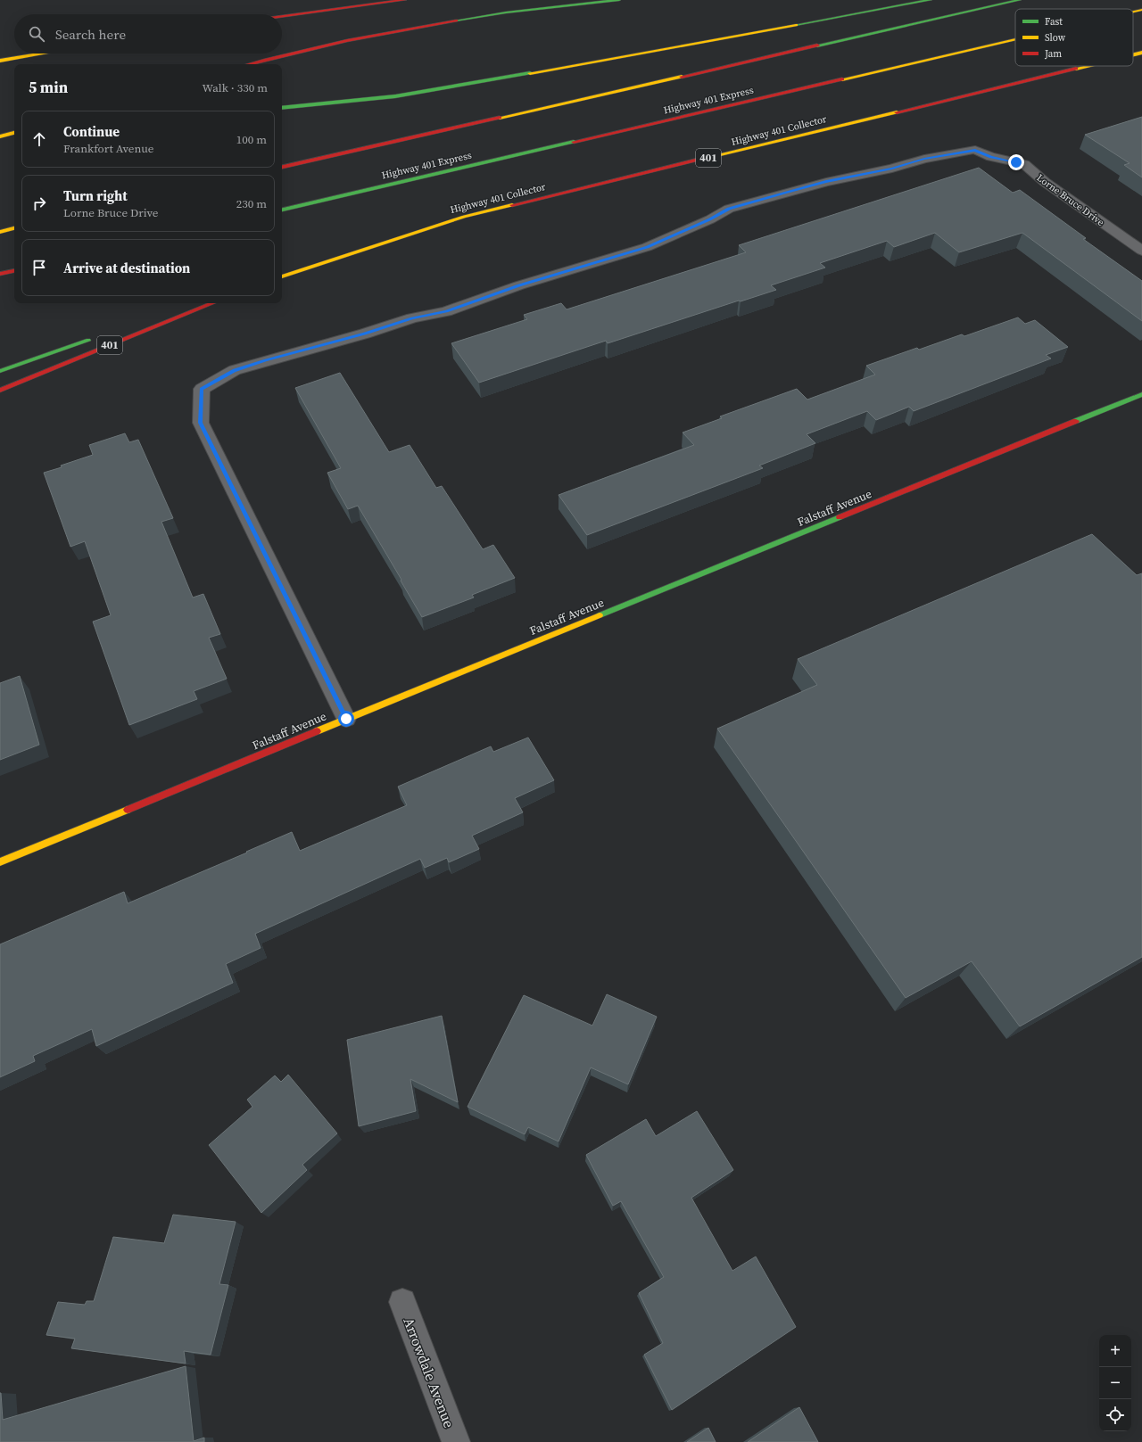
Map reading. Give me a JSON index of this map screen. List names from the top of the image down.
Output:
{
  "streets": {
    "main road": [
      "Highway 401 Express",
      "Highway 401 Collector",
      "401",
      "Falstaff Avenue"
    ],
    "street": ["Lorne Bruce Drive", "Arrowdale Avenue"]
  },
  "crossings": [
    ["Lorne Bruce Drive", "Falstaff Avenue"]
  ],
  "legend": ["Fast", "Slow", "Jam"],
  "page": {
    "search": "Search here",
    "heading": ["5 min", "Walk · 330 m"],
    "list": [
      ["Continue", "Frankfort Avenue", "100 m"],
      ["Turn right", "Lorne Bruce Drive", "230 m"],
      "Arrive at destination"
    ],
    "map_buttons": ["+", "−"]
  }
}
